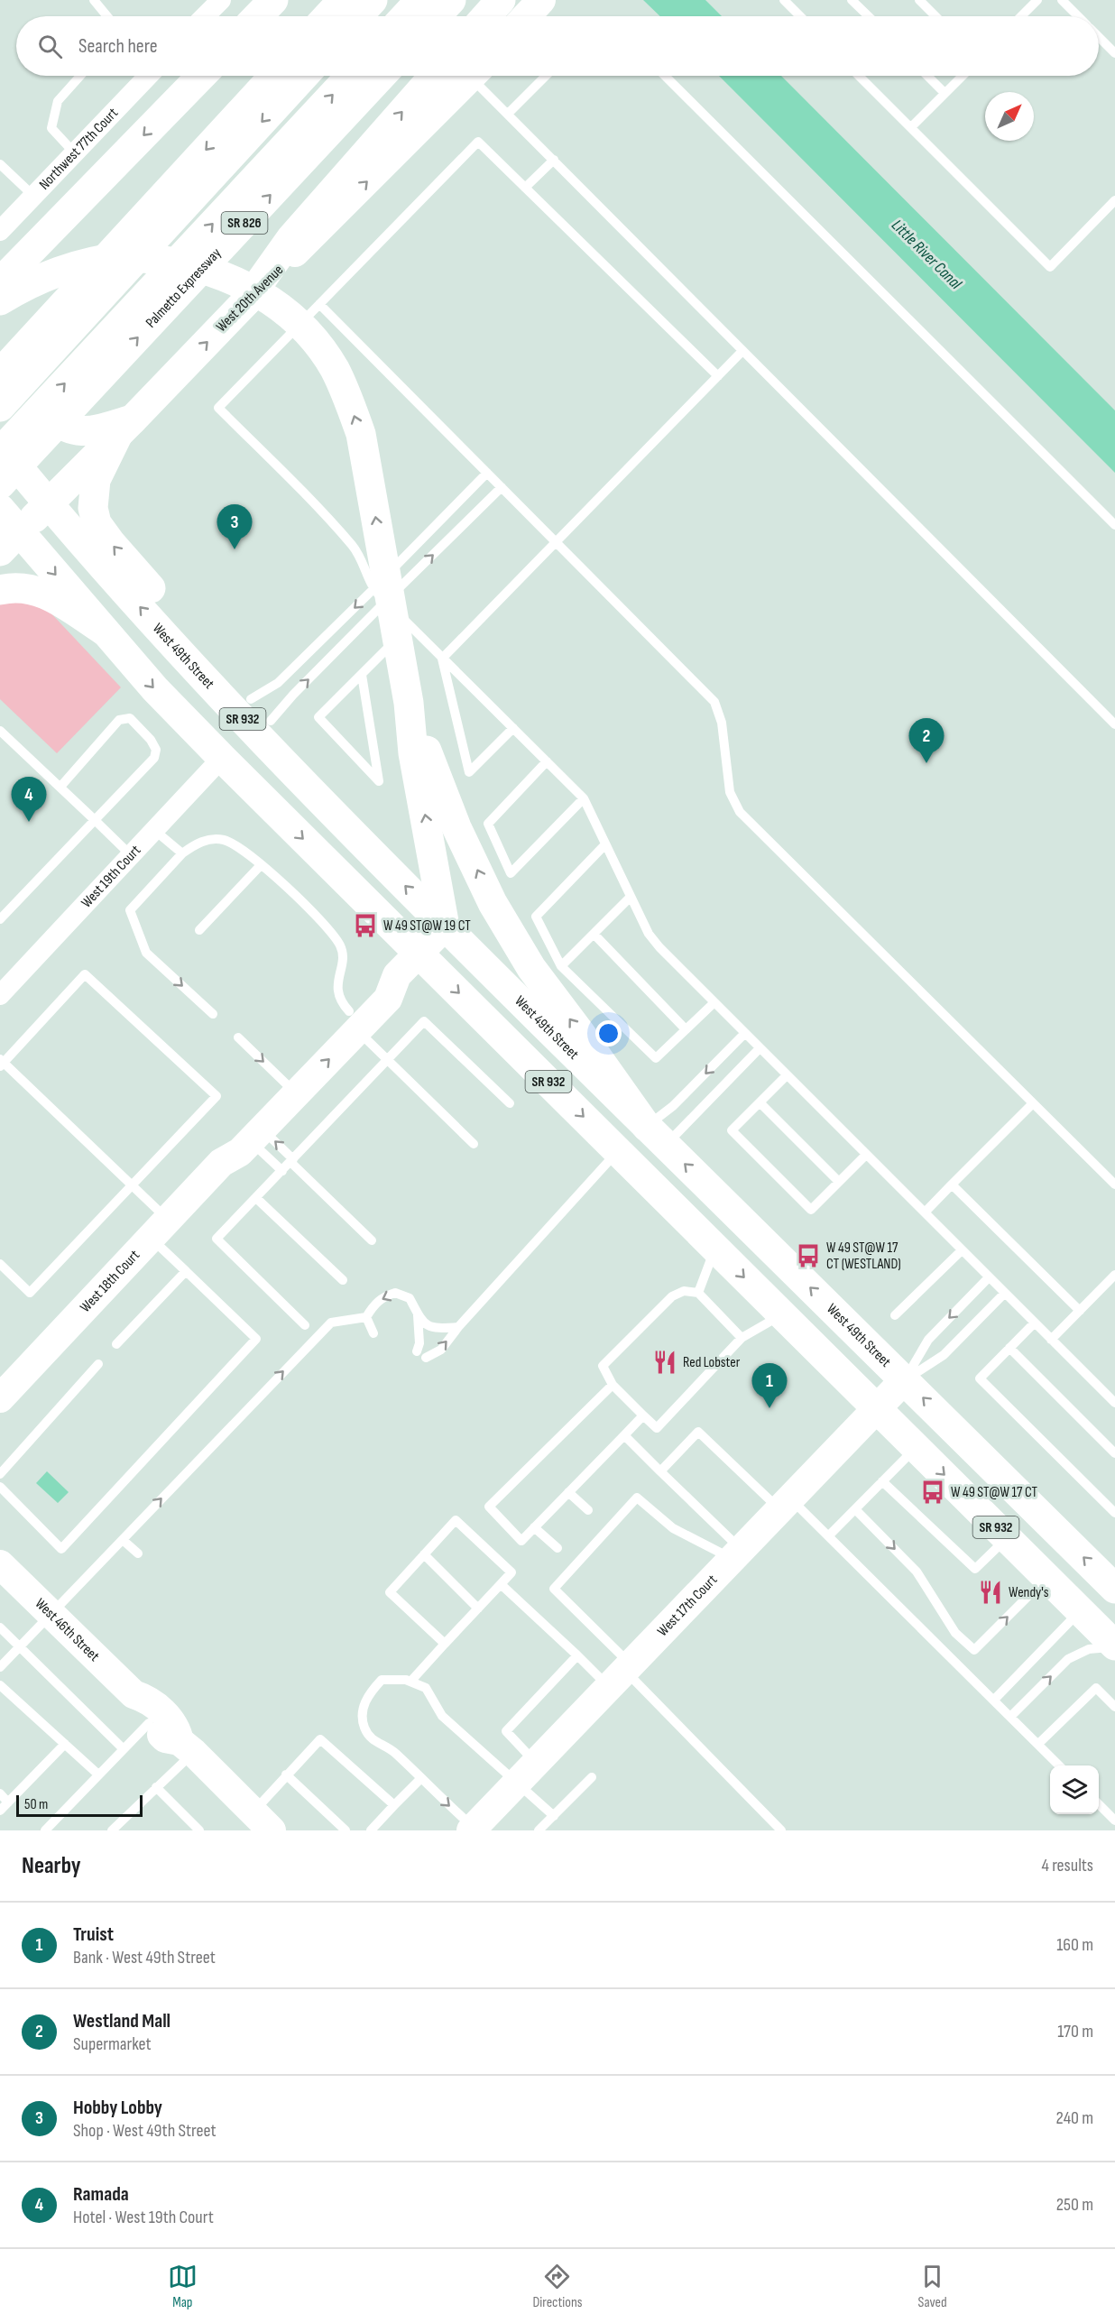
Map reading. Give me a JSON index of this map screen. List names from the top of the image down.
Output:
{
  "streets": {
    "main road": [
      "SR 826",
      "Palmetto Expressway",
      "West 20th Avenue",
      "West 49th Street",
      "SR 932"
    ],
    "street": [
      "Northwest 77th Court",
      "West 19th Court",
      "West 18th Court",
      "West 17th Court",
      "West 46th Street"
    ]
  },
  "crossings": [
    ["West 20th Avenue", "West 49th Street"],
    ["West 20th Avenue", "SR 932"],
    ["West 49th Street", "West 18th Court"],
    ["West 49th Street", "West 17th Court"],
    ["SR 932", "West 19th Court"],
    ["SR 932", "West 18th Court"],
    ["SR 932", "West 17th Court"]
  ],
  "one_way": ["West 20th Avenue"],
  "water": ["Little River Canal"],
  "places": {
    "bus stop": ["W 49 ST@W 19 CT", "W 49 ST@W 17 CT (WESTLAND)", "W 49 ST@W 17 CT"],
    "restaurant": ["Red Lobster", "Wendy's"]
  },
  "scale_bar": "50 m",
  "north": "top right",
  "page": {
    "search": "Search here",
    "pins": [
      "3",
      "2",
      "4",
      "1"
    ],
    "scale": "50 m",
    "heading": ["Nearby", "4 results"],
    "list": [
      {
        "mark": "1",
        "name": "Truist",
        "note": "Bank · West 49th Street",
        "value": "160 m"
      },
      {
        "mark": "2",
        "name": "Westland Mall",
        "note": "Supermarket",
        "value": "170 m"
      },
      {
        "mark": "3",
        "name": "Hobby Lobby",
        "note": "Shop · West 49th Street",
        "value": "240 m"
      },
      {
        "mark": "4",
        "name": "Ramada",
        "note": "Hotel · West 19th Court",
        "value": "250 m"
      }
    ],
    "nav": ["Map", "Directions", "Saved"]
  }
}
